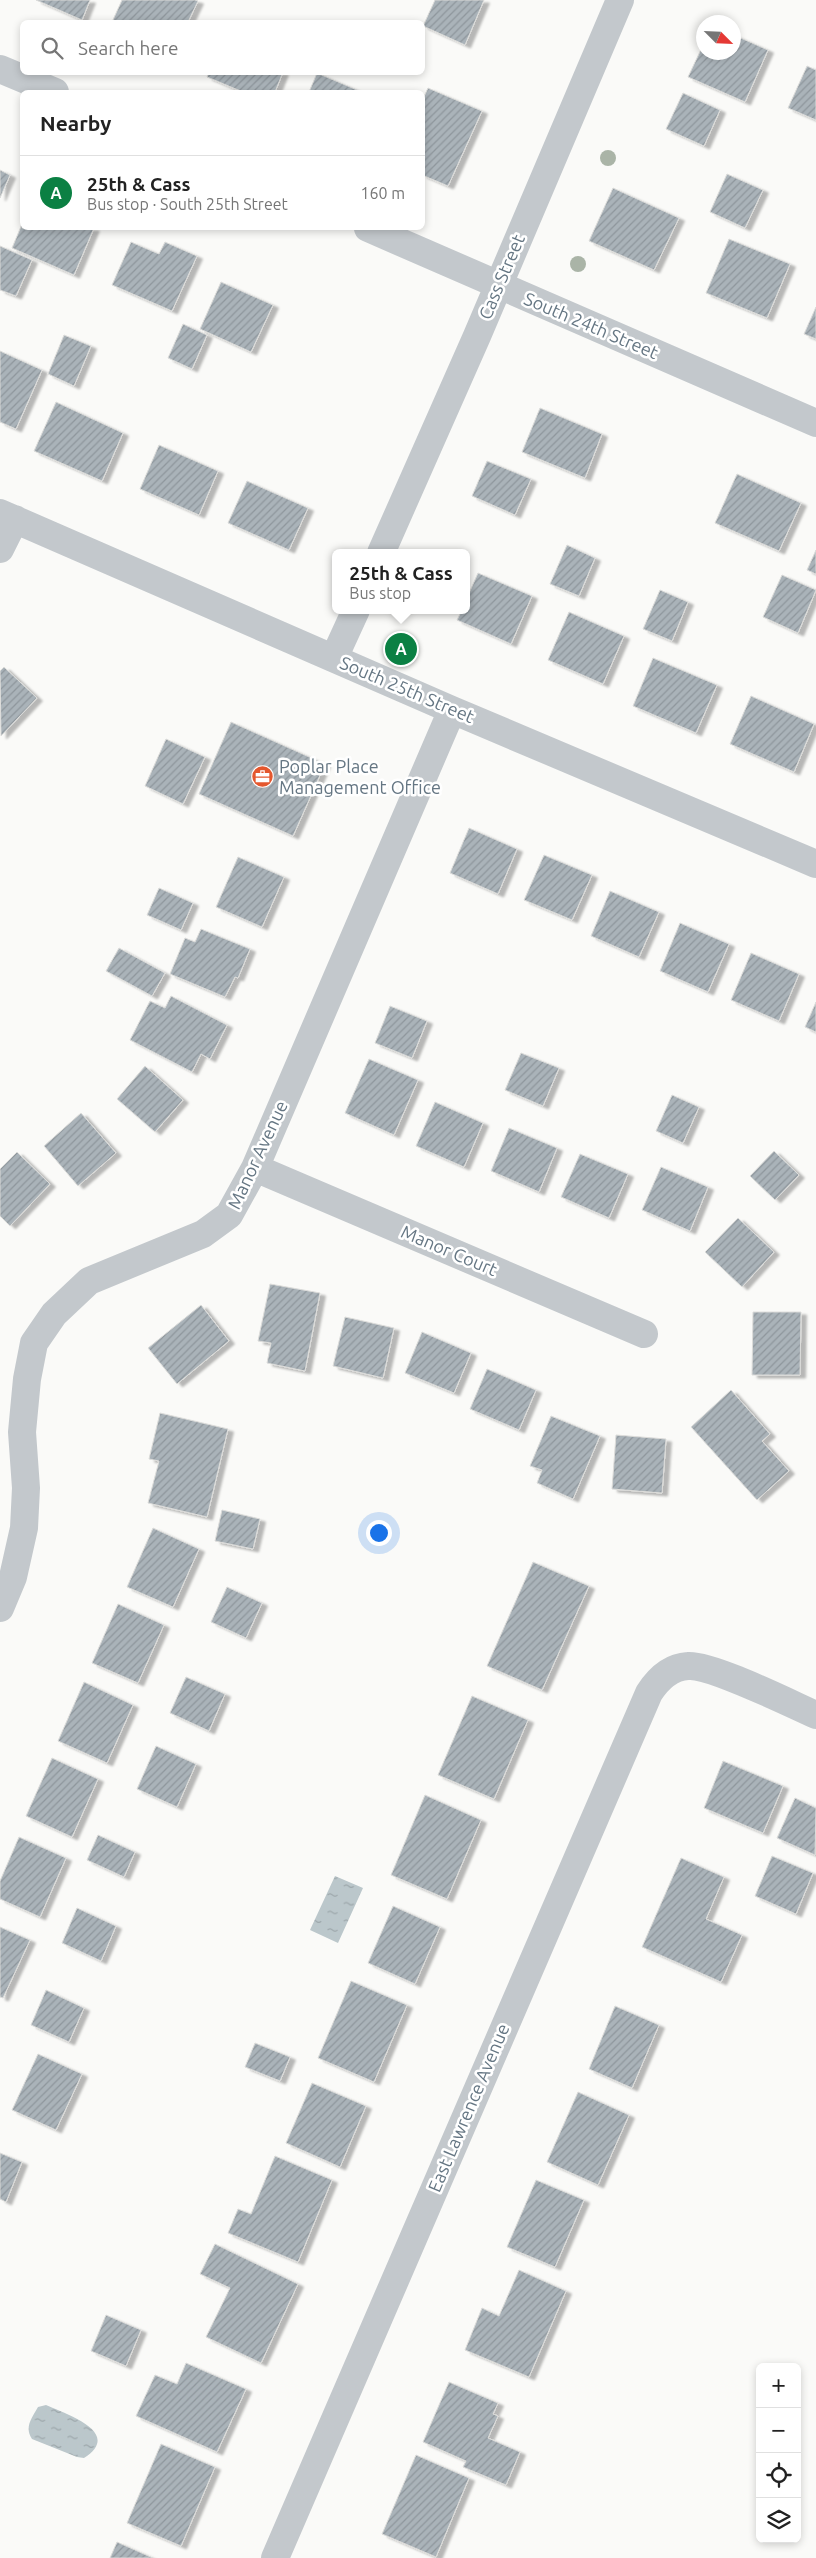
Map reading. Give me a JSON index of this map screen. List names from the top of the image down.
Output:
{
  "streets": {
    "street": [
      "Cass Street",
      "South 24th Street",
      "South 25th Street",
      "Manor Avenue",
      "Manor Court",
      "East Lawrence Avenue"
    ]
  },
  "crossings": [
    ["Cass Street", "South 24th Street"],
    ["South 25th Street", "Manor Avenue"],
    ["Manor Avenue", "Manor Court"]
  ],
  "places": {
    "office": ["Poplar Place Management Office"]
  },
  "north": "bottom right",
  "page": {
    "search": "Search here",
    "heading": "Nearby",
    "list": [
      {
        "mark": "A",
        "name": "25th & Cass",
        "note": "Bus stop · South 25th Street",
        "value": "160 m"
      }
    ],
    "popup": ["25th & Cass", "Bus stop"],
    "pins": "A",
    "map_buttons": ["+", "−"]
  }
}
